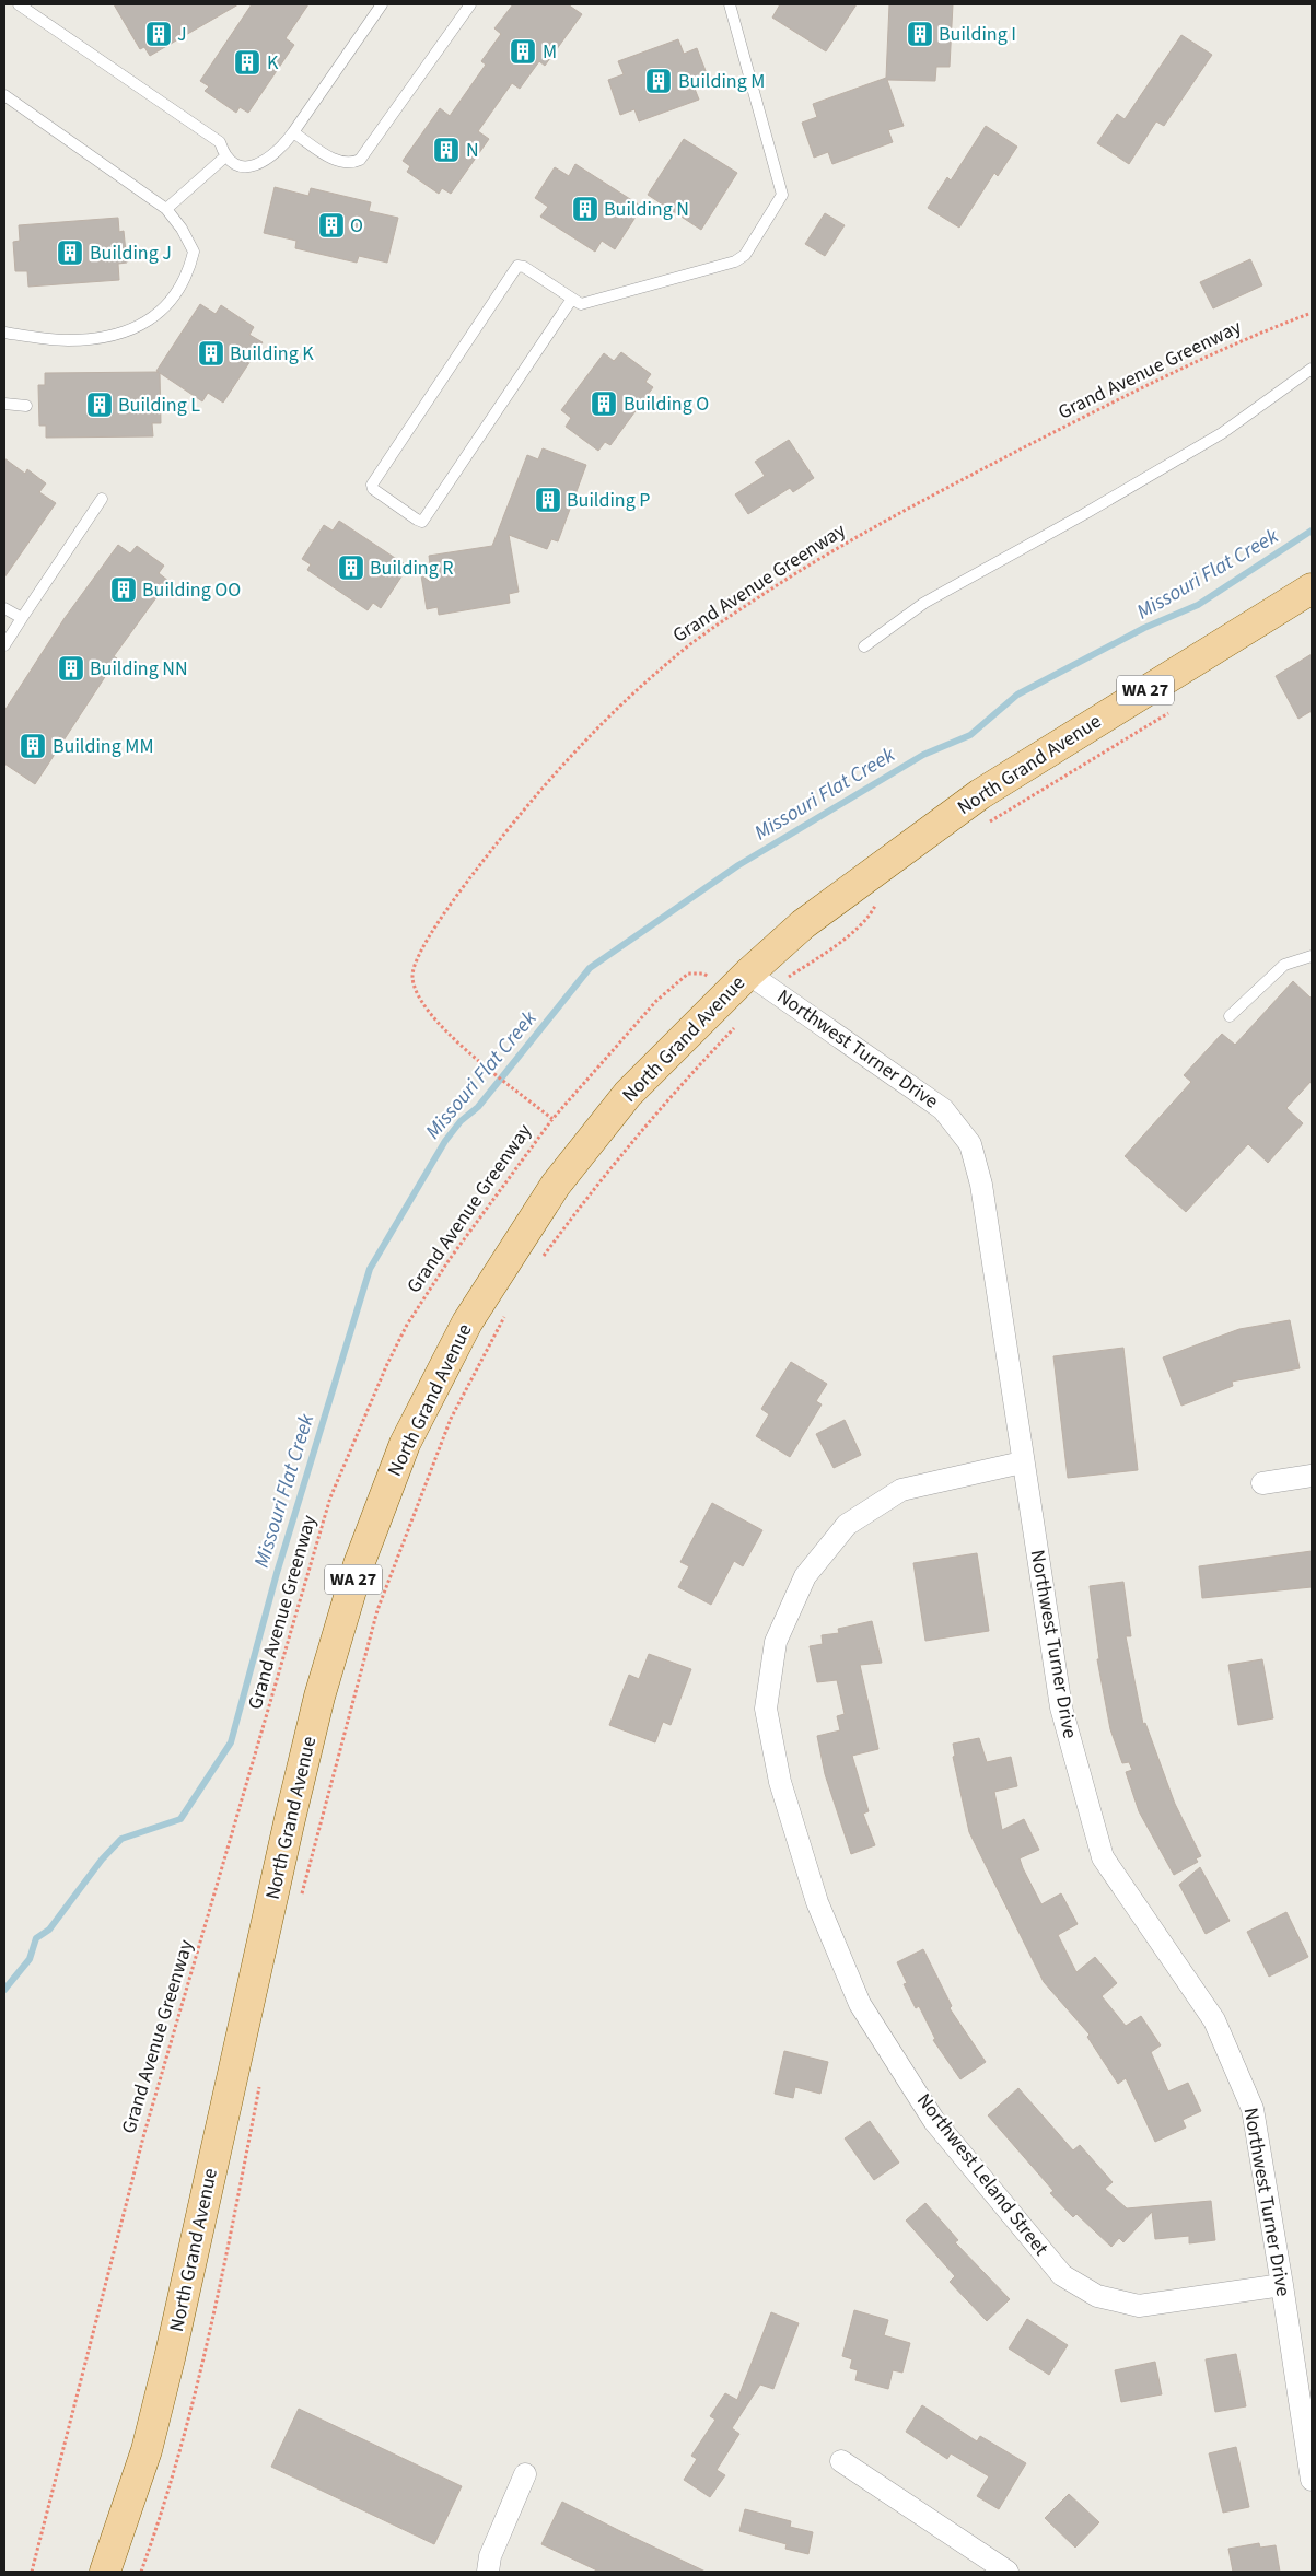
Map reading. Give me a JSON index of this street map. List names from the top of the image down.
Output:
{
  "streets": {
    "main road": ["WA 27", "North Grand Avenue"],
    "street": ["Northwest Turner Drive", "Northwest Leland Street"],
    "path": ["Grand Avenue Greenway"]
  },
  "crossings": [
    ["North Grand Avenue", "Northwest Turner Drive"],
    ["Northwest Turner Drive", "Northwest Leland Street"]
  ],
  "water": ["Missouri Flat Creek"],
  "places": {
    "building": [
      "J",
      "Building I",
      "M",
      "K",
      "Building M",
      "N",
      "Building N",
      "O",
      "Building J",
      "Building K",
      "Building O",
      "Building L",
      "Building P",
      "Building R",
      "Building OO",
      "Building NN",
      "Building MM"
    ]
  }
}
